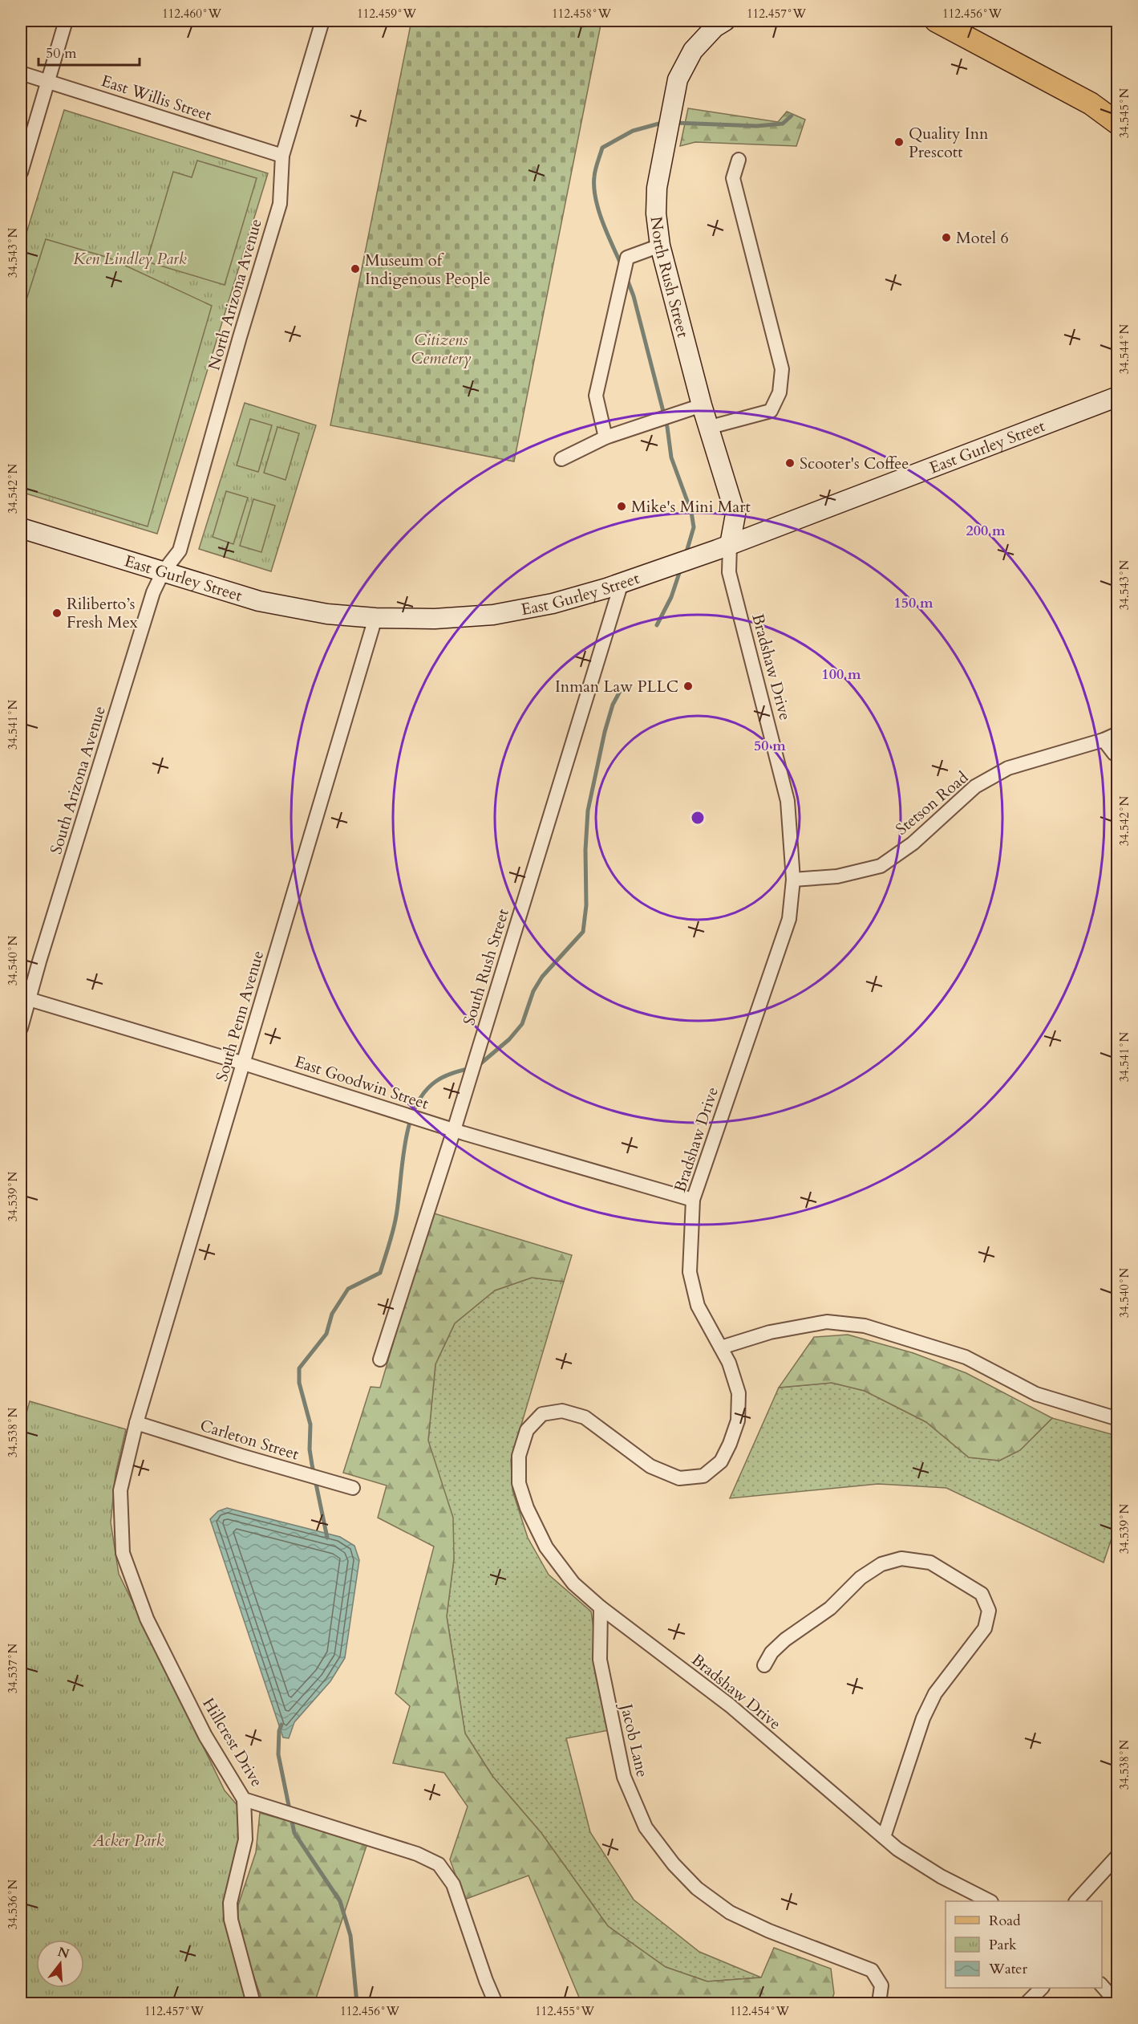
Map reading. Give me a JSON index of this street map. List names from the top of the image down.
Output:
{
  "streets": {
    "main road": ["North Rush Street", "East Gurley Street"],
    "street": [
      "East Willis Street",
      "North Arizona Avenue",
      "Bradshaw Drive",
      "South Arizona Avenue",
      "Stetson Road",
      "South Rush Street",
      "South Penn Avenue",
      "East Goodwin Street",
      "Carleton Street",
      "Jacob Lane",
      "Hillcrest Drive"
    ]
  },
  "crossings": [
    ["East Willis Street", "North Arizona Avenue"],
    ["North Rush Street", "East Gurley Street"],
    ["North Rush Street", "Bradshaw Drive"],
    ["North Arizona Avenue", "East Gurley Street"],
    ["North Arizona Avenue", "South Arizona Avenue"],
    ["East Gurley Street", "Bradshaw Drive"],
    ["East Gurley Street", "South Arizona Avenue"],
    ["East Gurley Street", "South Rush Street"],
    ["East Gurley Street", "South Penn Avenue"],
    ["Bradshaw Drive", "Stetson Road"],
    ["Bradshaw Drive", "East Goodwin Street"],
    ["Bradshaw Drive", "Jacob Lane"],
    ["South Arizona Avenue", "East Goodwin Street"],
    ["South Rush Street", "East Goodwin Street"],
    ["South Penn Avenue", "East Goodwin Street"],
    ["South Penn Avenue", "Carleton Street"],
    ["South Penn Avenue", "Hillcrest Drive"],
    ["Carleton Street", "Hillcrest Drive"]
  ],
  "parks": ["Ken Lindley Park", "Citizens Cemetery", "Acker Park"],
  "places": [
    "Quality Inn Prescott",
    "Motel 6",
    "Museum of Indigenous People",
    "Scooter's Coffee",
    "Mike's Mini Mart",
    "Riliberto’s Fresh Mex",
    "Inman Law PLLC"
  ],
  "legend": ["Road", "Park", "Water"],
  "scale_bar": "50 m",
  "north": "top",
  "coordinates": [
    "112.460°W",
    "112.459°W",
    "112.458°W",
    "112.457°W",
    "112.456°W",
    "34.545°N",
    "34.543°N",
    "34.544°N",
    "34.542°N",
    "34.541°N",
    "34.540°N",
    "34.539°N",
    "34.538°N",
    "34.537°N",
    "34.536°N",
    "112.455°W",
    "112.454°W"
  ],
  "rings": [
    "200 m",
    "150 m",
    "100 m",
    "50 m"
  ]
}
